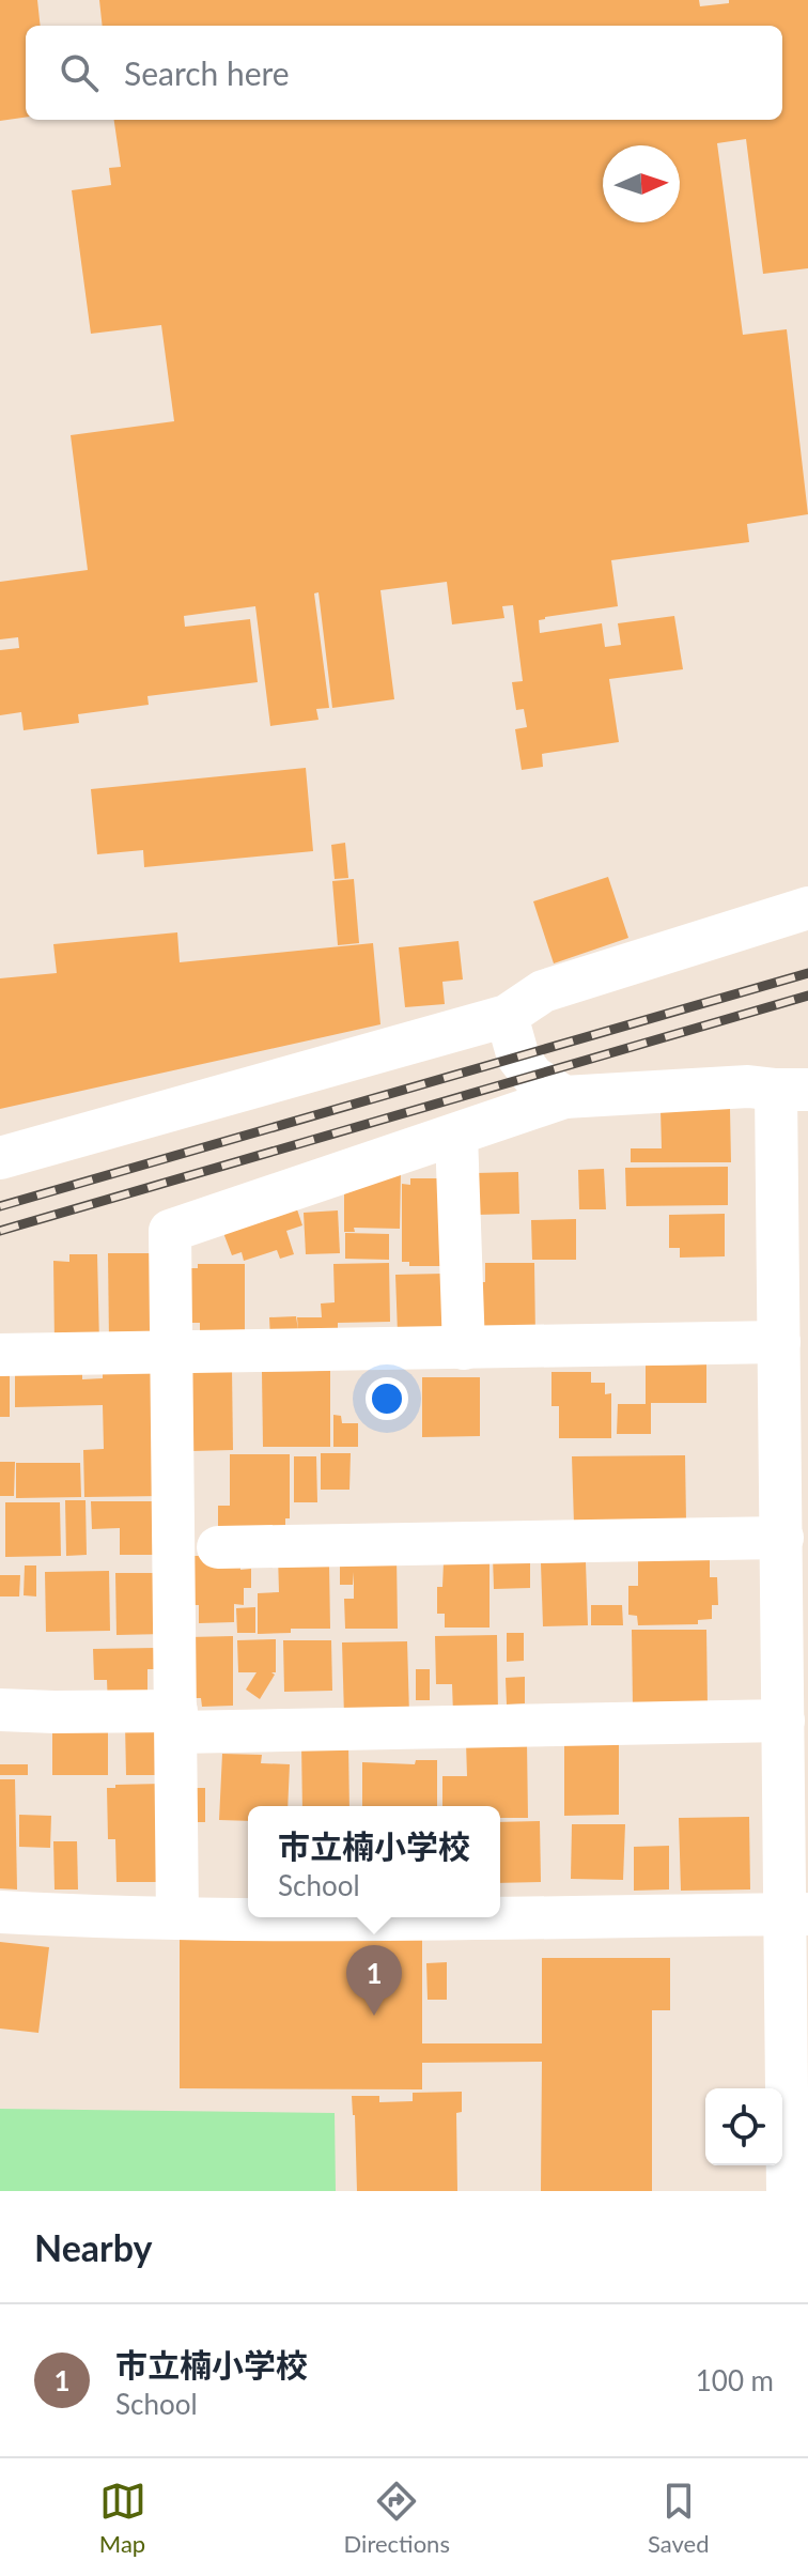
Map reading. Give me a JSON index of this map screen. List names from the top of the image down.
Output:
{
  "north": "right",
  "page": {
    "search": "Search here",
    "popup": ["市立楠小学校", "School"],
    "pins": "1",
    "heading": "Nearby",
    "list": [
      {
        "mark": "1",
        "name": "市立楠小学校",
        "note": "School",
        "value": "100 m"
      }
    ],
    "nav": ["Map", "Directions", "Saved"]
  }
}
